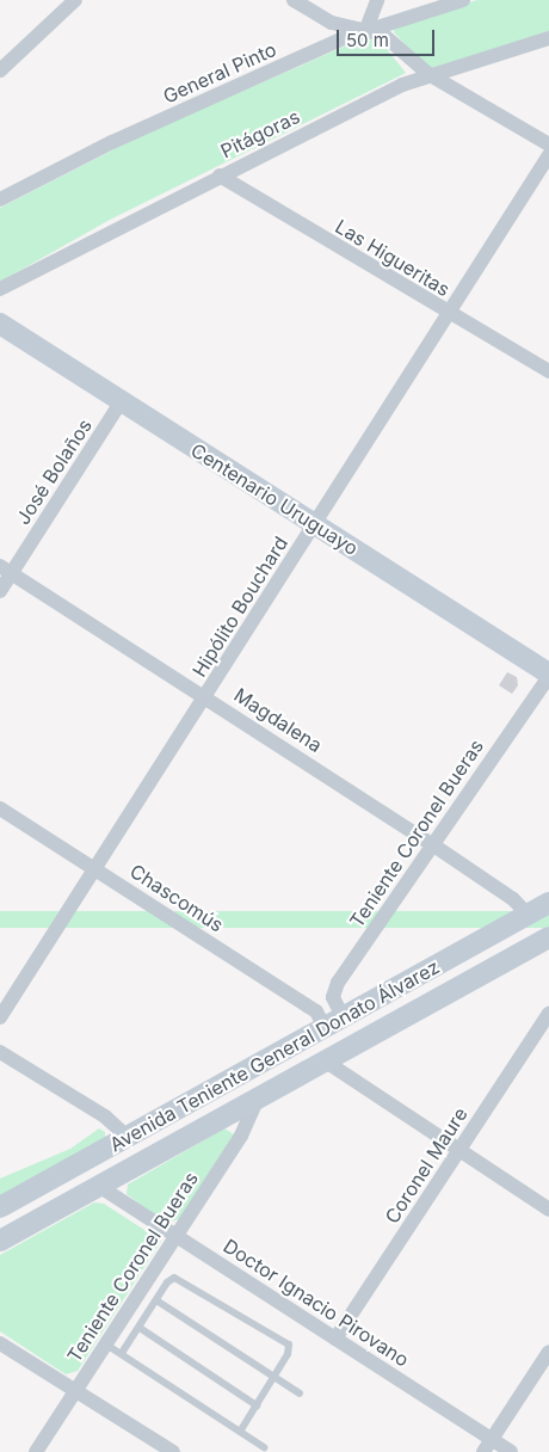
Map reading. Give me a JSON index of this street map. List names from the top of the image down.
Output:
{
  "streets": {
    "main road": ["Centenario Uruguayo", "Avenida Teniente General Donato Álvarez"],
    "street": [
      "General Pinto",
      "Pitágoras",
      "Las Higueritas",
      "José Bolaños",
      "Hipólito Bouchard",
      "Magdalena",
      "Teniente Coronel Bueras",
      "Chascomús",
      "Coronel Maure",
      "Doctor Ignacio Pirovano"
    ]
  },
  "crossings": [
    ["Pitágoras", "Las Higueritas"],
    ["Las Higueritas", "Hipólito Bouchard"],
    ["José Bolaños", "Centenario Uruguayo"],
    ["José Bolaños", "Magdalena"],
    ["Centenario Uruguayo", "Hipólito Bouchard"],
    ["Centenario Uruguayo", "Teniente Coronel Bueras"],
    ["Hipólito Bouchard", "Magdalena"],
    ["Hipólito Bouchard", "Chascomús"],
    ["Magdalena", "Teniente Coronel Bueras"],
    ["Magdalena", "Avenida Teniente General Donato Álvarez"],
    ["Teniente Coronel Bueras", "Avenida Teniente General Donato Álvarez"],
    ["Teniente Coronel Bueras", "Doctor Ignacio Pirovano"],
    ["Chascomús", "Avenida Teniente General Donato Álvarez"],
    ["Avenida Teniente General Donato Álvarez", "Doctor Ignacio Pirovano"],
    ["Coronel Maure", "Doctor Ignacio Pirovano"]
  ],
  "scale_bar": "50 m"
}
